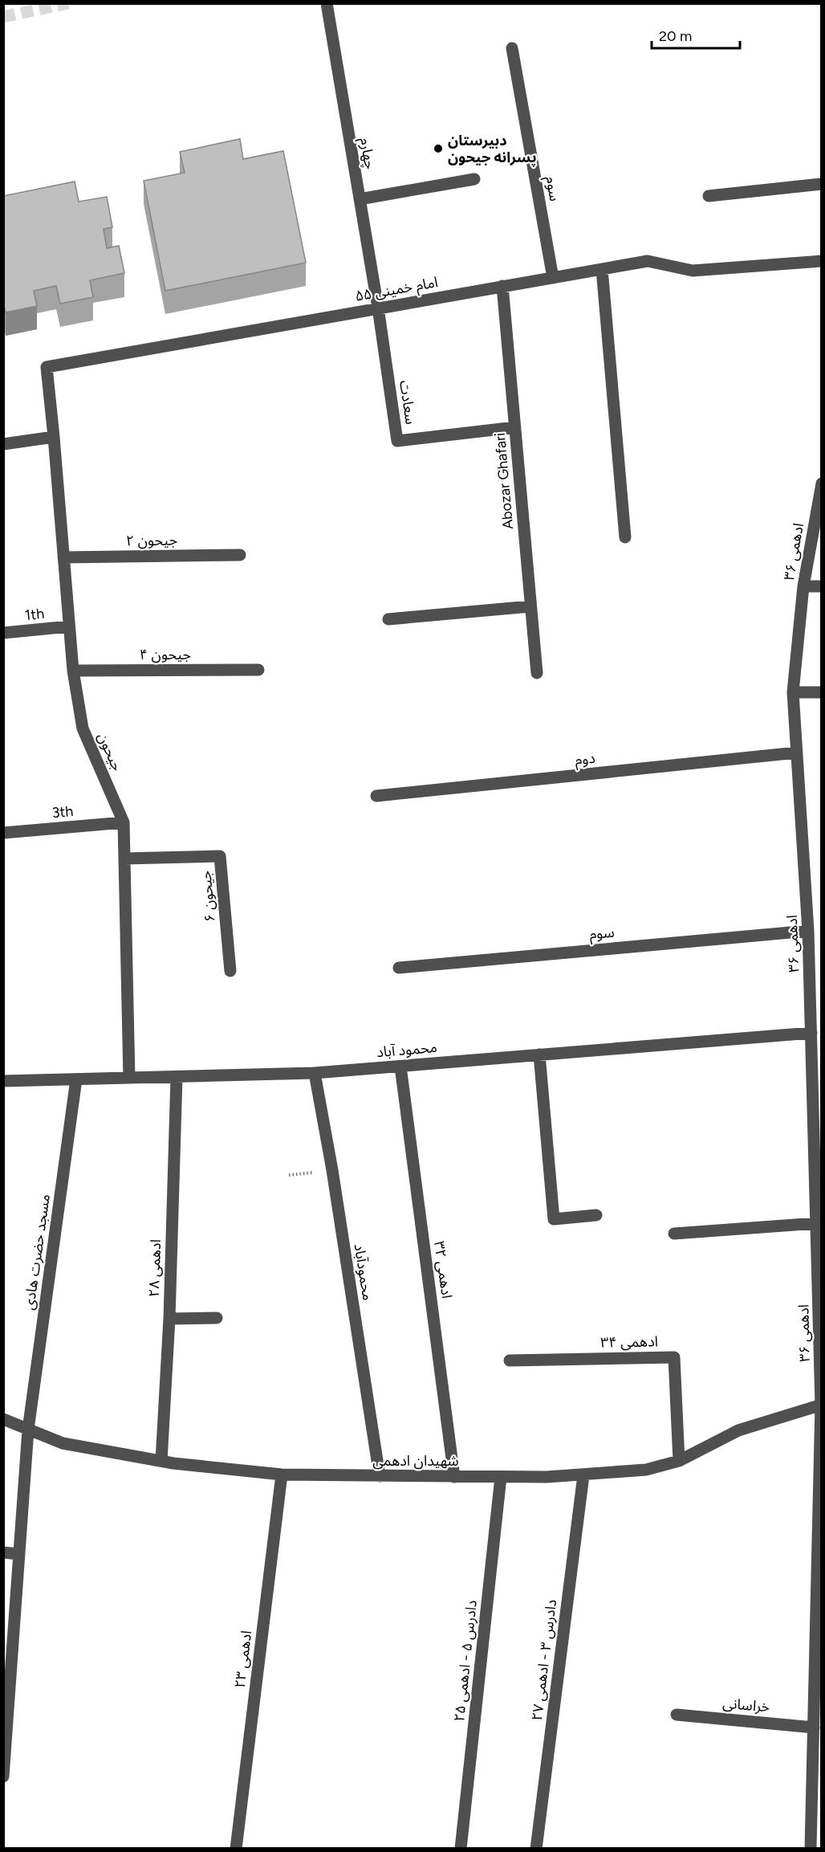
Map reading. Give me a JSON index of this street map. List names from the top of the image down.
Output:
{
  "streets": {
    "street": [
      "چهارم",
      "سوم",
      "امام خمینی ۵۵",
      "سعادت",
      "Abozar Ghafari",
      "جیحون ۲",
      "ادهمی ۳۶",
      "1th",
      "جیحون ۴",
      "جیحون",
      "دوم",
      "3th",
      "جیحون ۶",
      "محمود آباد",
      "مسجد حضرت هادی",
      "ادهمی ۲۸",
      "ادهمی ۳۲",
      "محمودآباد",
      "ادهمی ۳۴",
      "شهیدان ادهمی",
      "ادهمی ۲۳",
      "دادرس ۳ - ادهمی ۲۷",
      "دادرس ۵ - ادهمی ۲۵",
      "خراسانی"
    ]
  },
  "crossings": [
    ["چهارم", "امام خمینی ۵۵"],
    ["چهارم", "سعادت"],
    ["سوم", "امام خمینی ۵۵"],
    ["سوم", "ادهمی ۳۶"],
    ["امام خمینی ۵۵", "سعادت"],
    ["امام خمینی ۵۵", "Abozar Ghafari"],
    ["امام خمینی ۵۵", "جیحون"],
    ["سعادت", "Abozar Ghafari"],
    ["جیحون ۲", "جیحون"],
    ["ادهمی ۳۶", "دوم"],
    ["ادهمی ۳۶", "محمود آباد"],
    ["ادهمی ۳۶", "شهیدان ادهمی"],
    ["ادهمی ۳۶", "خراسانی"],
    ["1th", "جیحون"],
    ["جیحون ۴", "جیحون"],
    ["جیحون", "3th"],
    ["جیحون", "جیحون ۶"],
    ["جیحون", "محمود آباد"],
    ["محمود آباد", "مسجد حضرت هادی"],
    ["محمود آباد", "ادهمی ۲۸"],
    ["محمود آباد", "ادهمی ۳۲"],
    ["محمود آباد", "محمودآباد"],
    ["مسجد حضرت هادی", "شهیدان ادهمی"],
    ["ادهمی ۲۸", "شهیدان ادهمی"],
    ["ادهمی ۳۲", "شهیدان ادهمی"],
    ["محمودآباد", "شهیدان ادهمی"],
    ["ادهمی ۳۴", "شهیدان ادهمی"],
    ["شهیدان ادهمی", "ادهمی ۲۳"],
    ["شهیدان ادهمی", "دادرس ۳ - ادهمی ۲۷"],
    ["شهیدان ادهمی", "دادرس ۵ - ادهمی ۲۵"]
  ],
  "places": ["دبیرستان پسرانه جیحون"],
  "scale_bar": "20 m"
}
